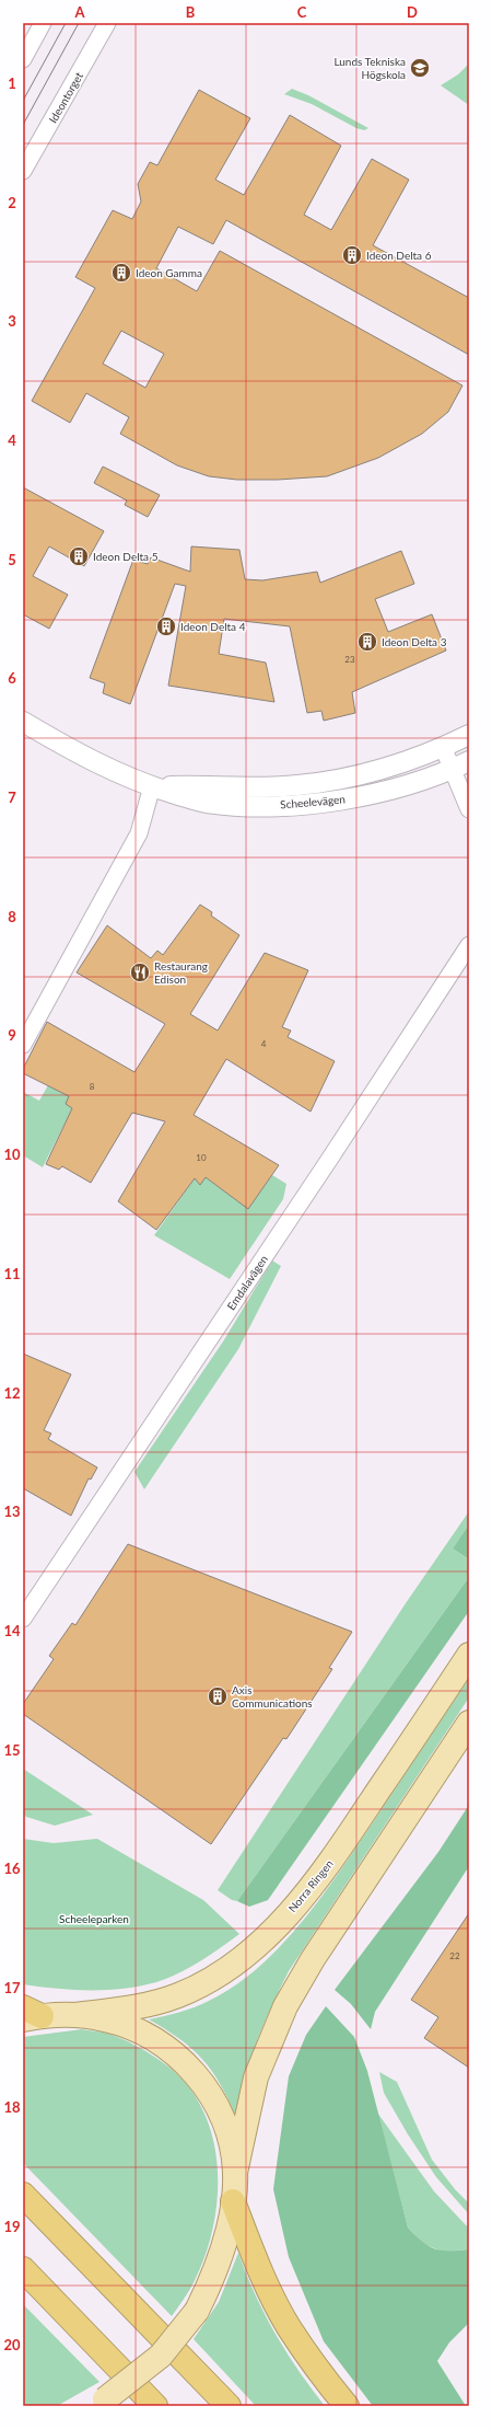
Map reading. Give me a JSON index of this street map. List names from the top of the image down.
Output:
{
  "streets": {
    "main road": ["Norra Ringen"],
    "street": ["Ideontorget", "Scheelevägen", "Emdalavägen"]
  },
  "parks": ["Scheeleparken"],
  "places": {
    "school or university": ["Lunds Tekniska Högskola"],
    "building": [
      "Ideon Delta 6",
      "Ideon Gamma",
      "Ideon Delta 5",
      "Ideon Delta 4",
      "Ideon Delta 3",
      "Axis Communications"
    ],
    "restaurant": ["Restaurang Edison"]
  },
  "house_numbers": [
    "23",
    "4",
    "8",
    "10",
    "22"
  ],
  "grid": {
    "columns": [
      "A",
      "B",
      "C",
      "D"
    ],
    "rows": [
      "1",
      "2",
      "3",
      "4",
      "5",
      "6",
      "7",
      "8",
      "9",
      "10",
      "11",
      "12",
      "13",
      "14",
      "15",
      "16",
      "17",
      "18",
      "19",
      "20"
    ]
  }
}
